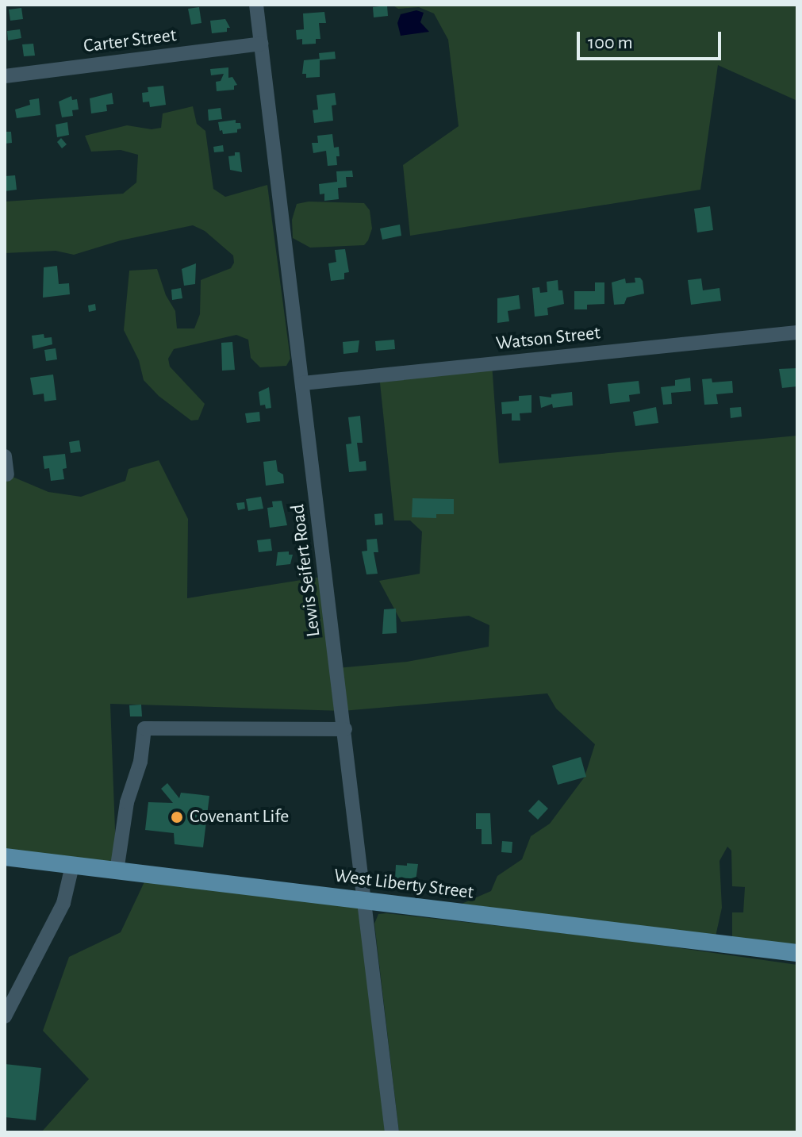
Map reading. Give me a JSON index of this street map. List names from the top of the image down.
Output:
{
  "streets": {
    "main road": ["West Liberty Street"],
    "street": ["Carter Street", "Watson Street", "Lewis Seifert Road"]
  },
  "crossings": [
    ["Carter Street", "Lewis Seifert Road"],
    ["Watson Street", "Lewis Seifert Road"],
    ["Lewis Seifert Road", "West Liberty Street"]
  ],
  "places": ["Covenant Life"],
  "scale_bar": "100 m"
}
